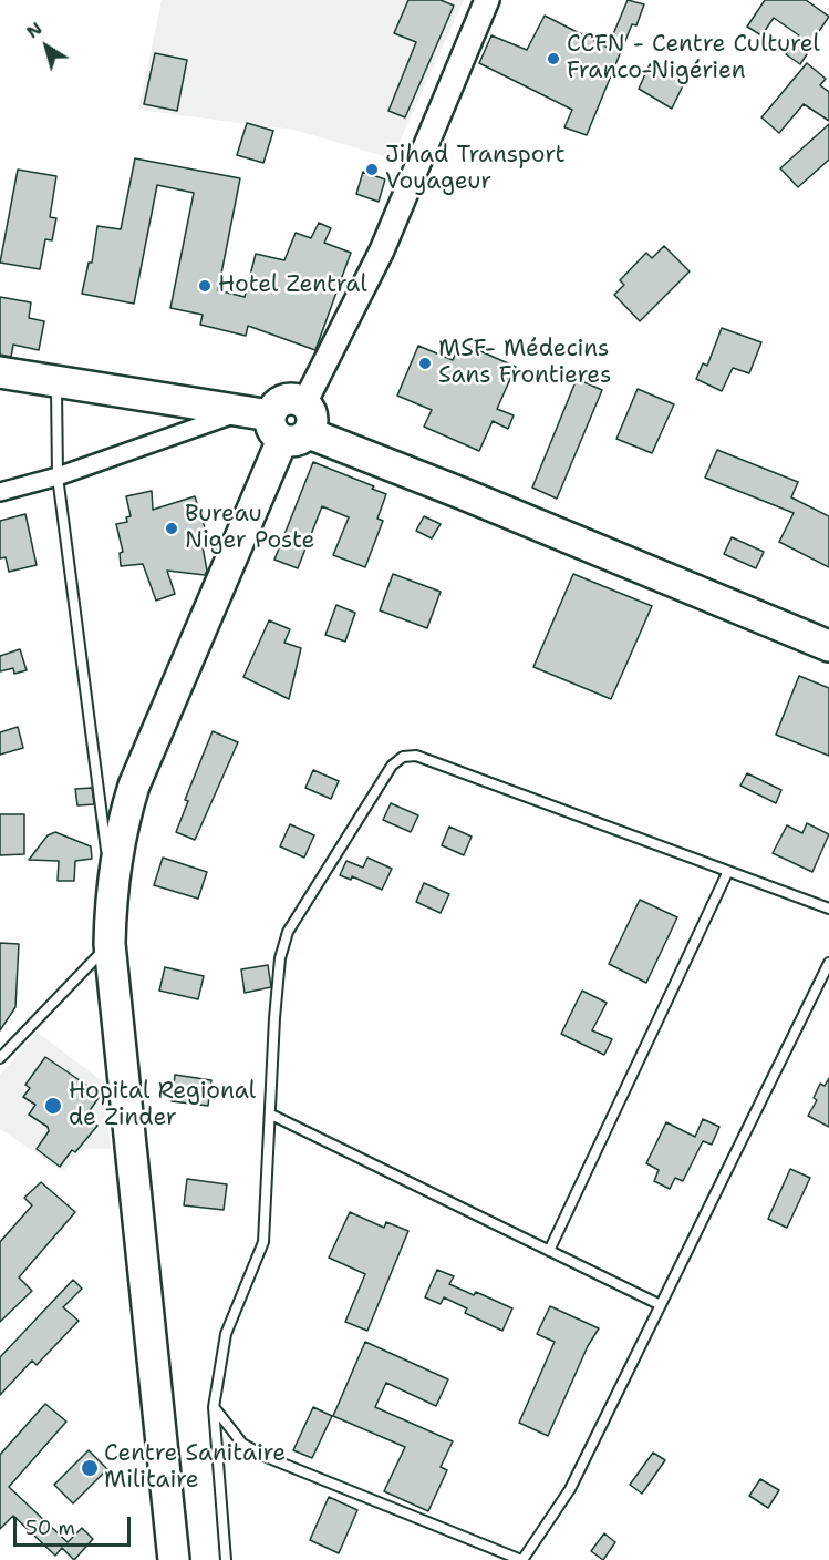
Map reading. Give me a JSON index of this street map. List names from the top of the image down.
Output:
{
  "places": [
    "CCFN - Centre Culturel Franco-Nigérien",
    "Jihad Transport Voyageur",
    "Hotel Zentral",
    "MSF- Médecins Sans Frontieres",
    "Bureau Niger Poste",
    "Hopital Regional de Zinder",
    "Centre Sanitaire Militaire"
  ],
  "scale_bar": "50 m",
  "north": "top left"
}
